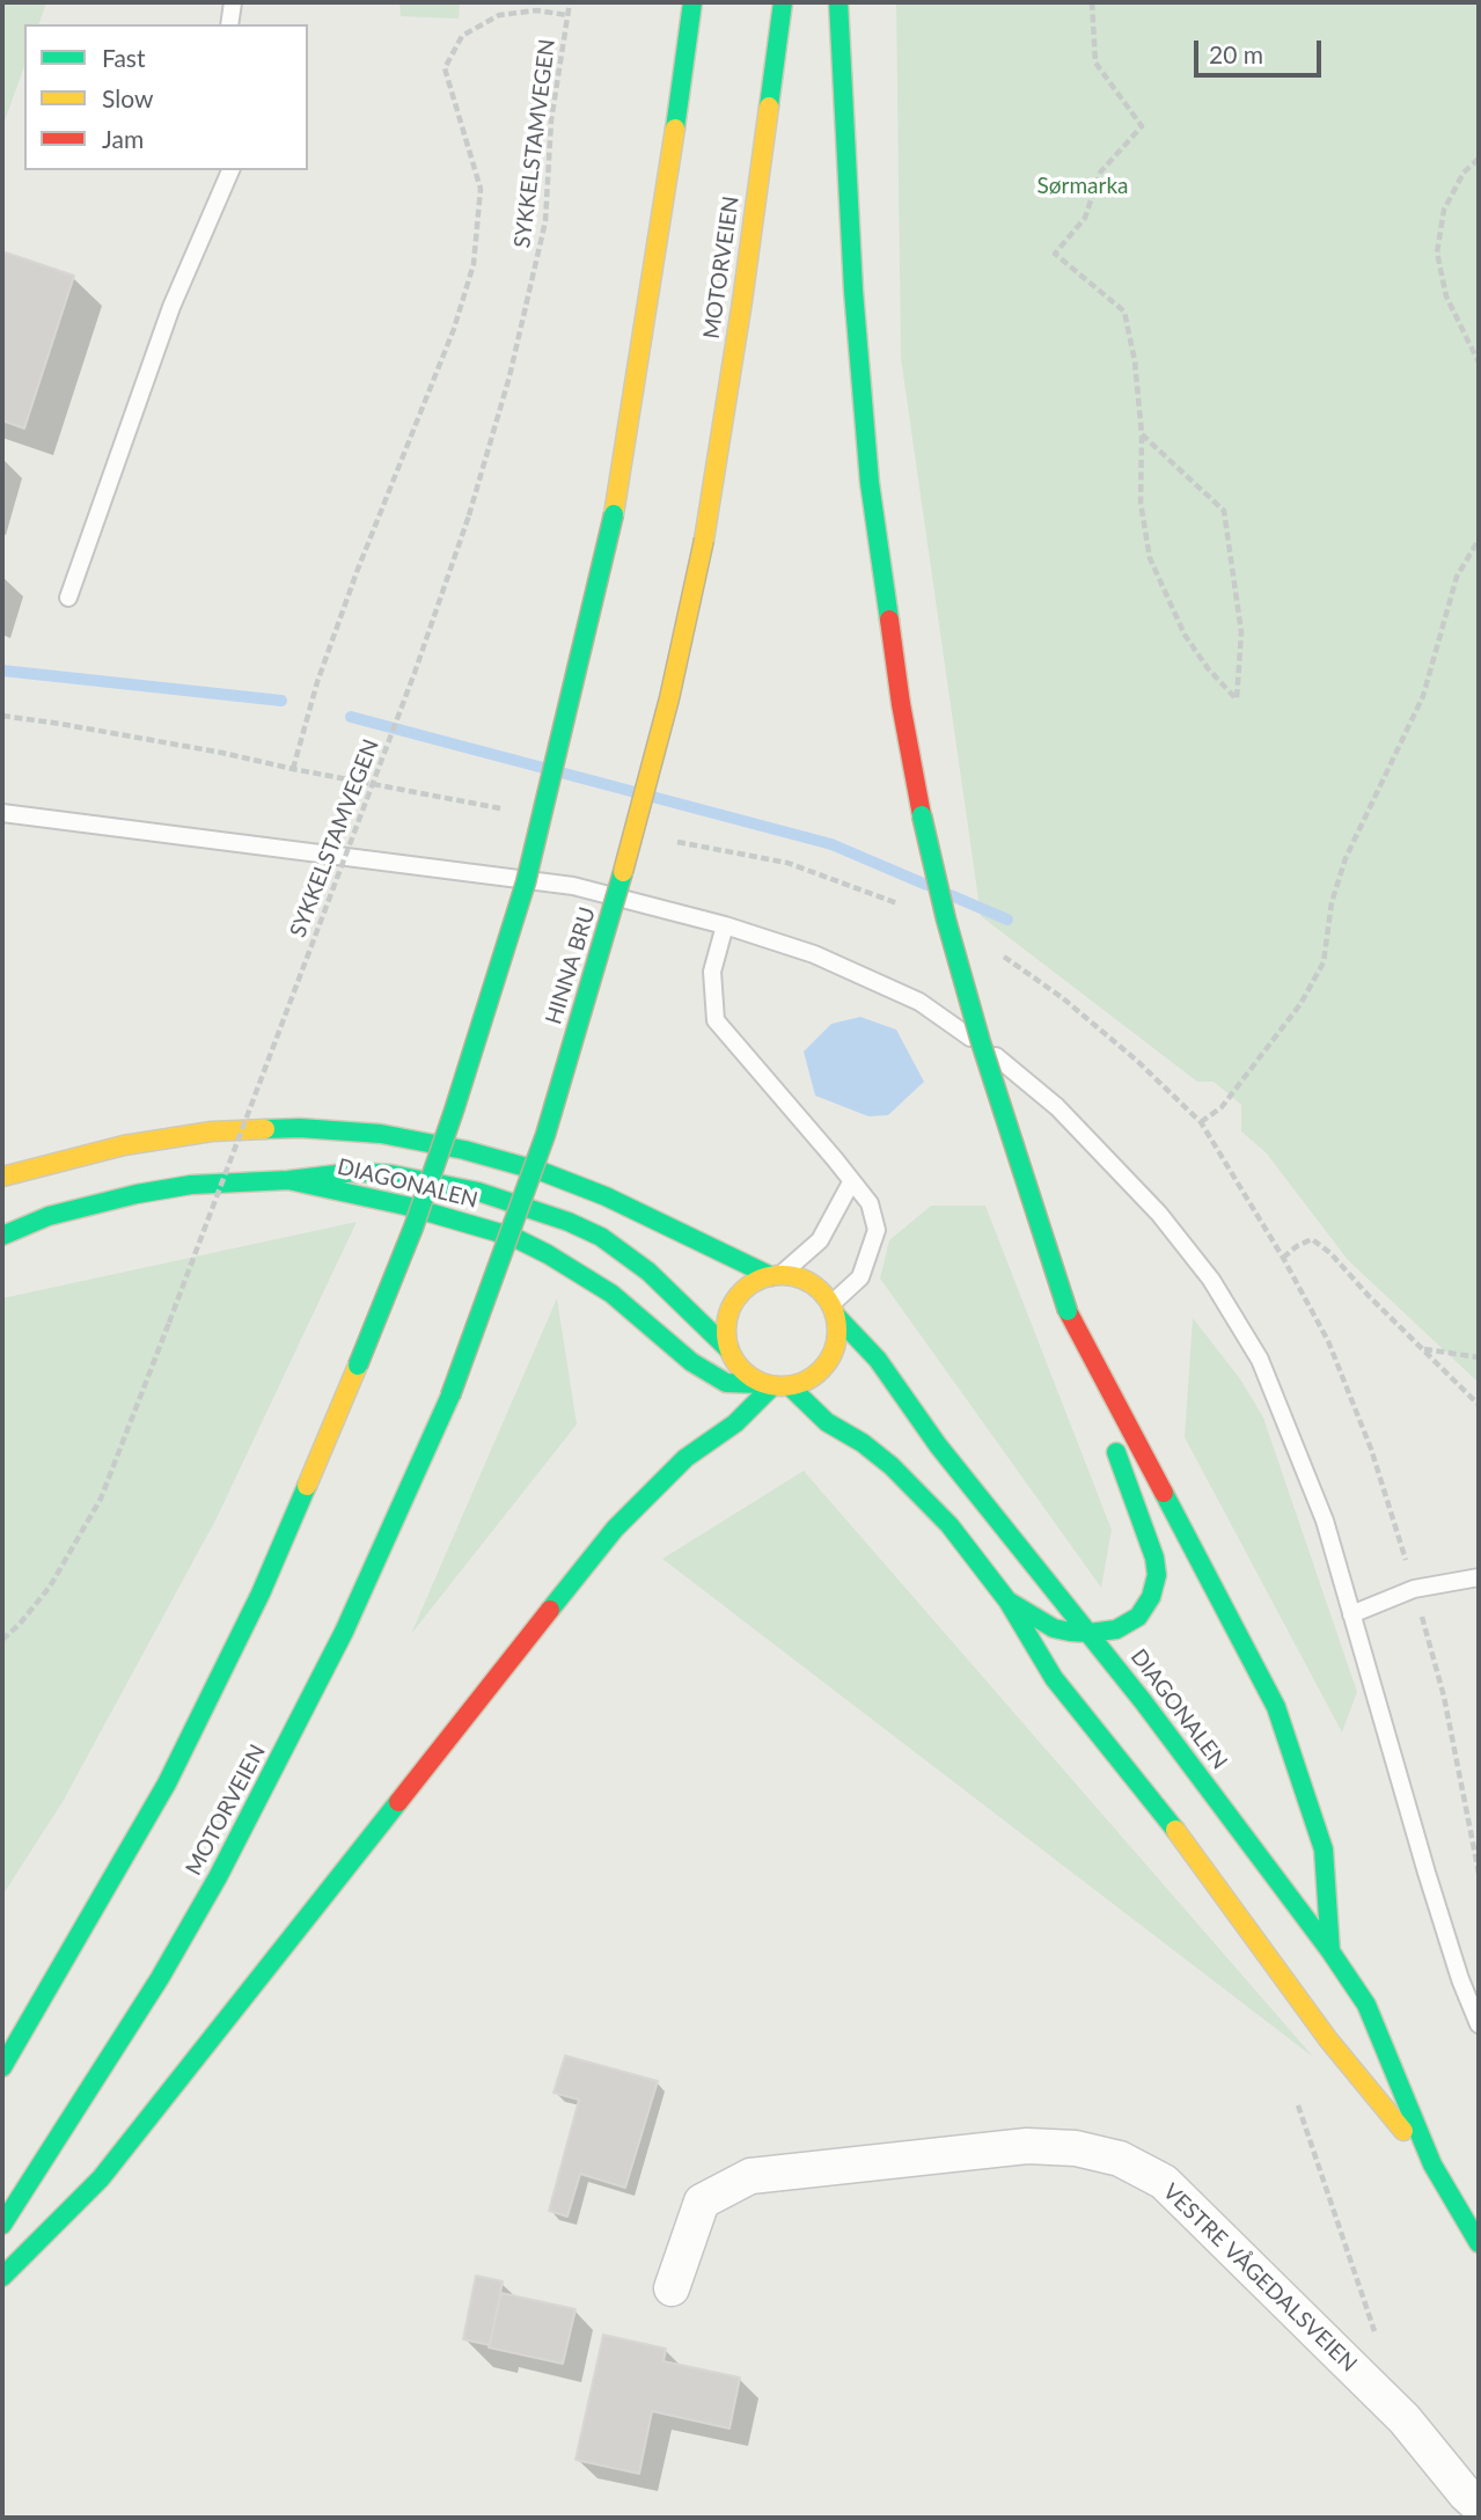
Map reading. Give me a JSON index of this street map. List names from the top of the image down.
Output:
{
  "streets": {
    "main road": ["MOTORVEIEN", "HINNA BRU", "DIAGONALEN"],
    "street": ["VESTRE VÅGEDALSVEIEN"],
    "path": ["SYKKELSTAMVEGEN"]
  },
  "crossings": [
    ["MOTORVEIEN", "HINNA BRU"]
  ],
  "parks": ["Sørmarka"],
  "legend": ["Fast", "Slow", "Jam"],
  "scale_bar": "20 m"
}
